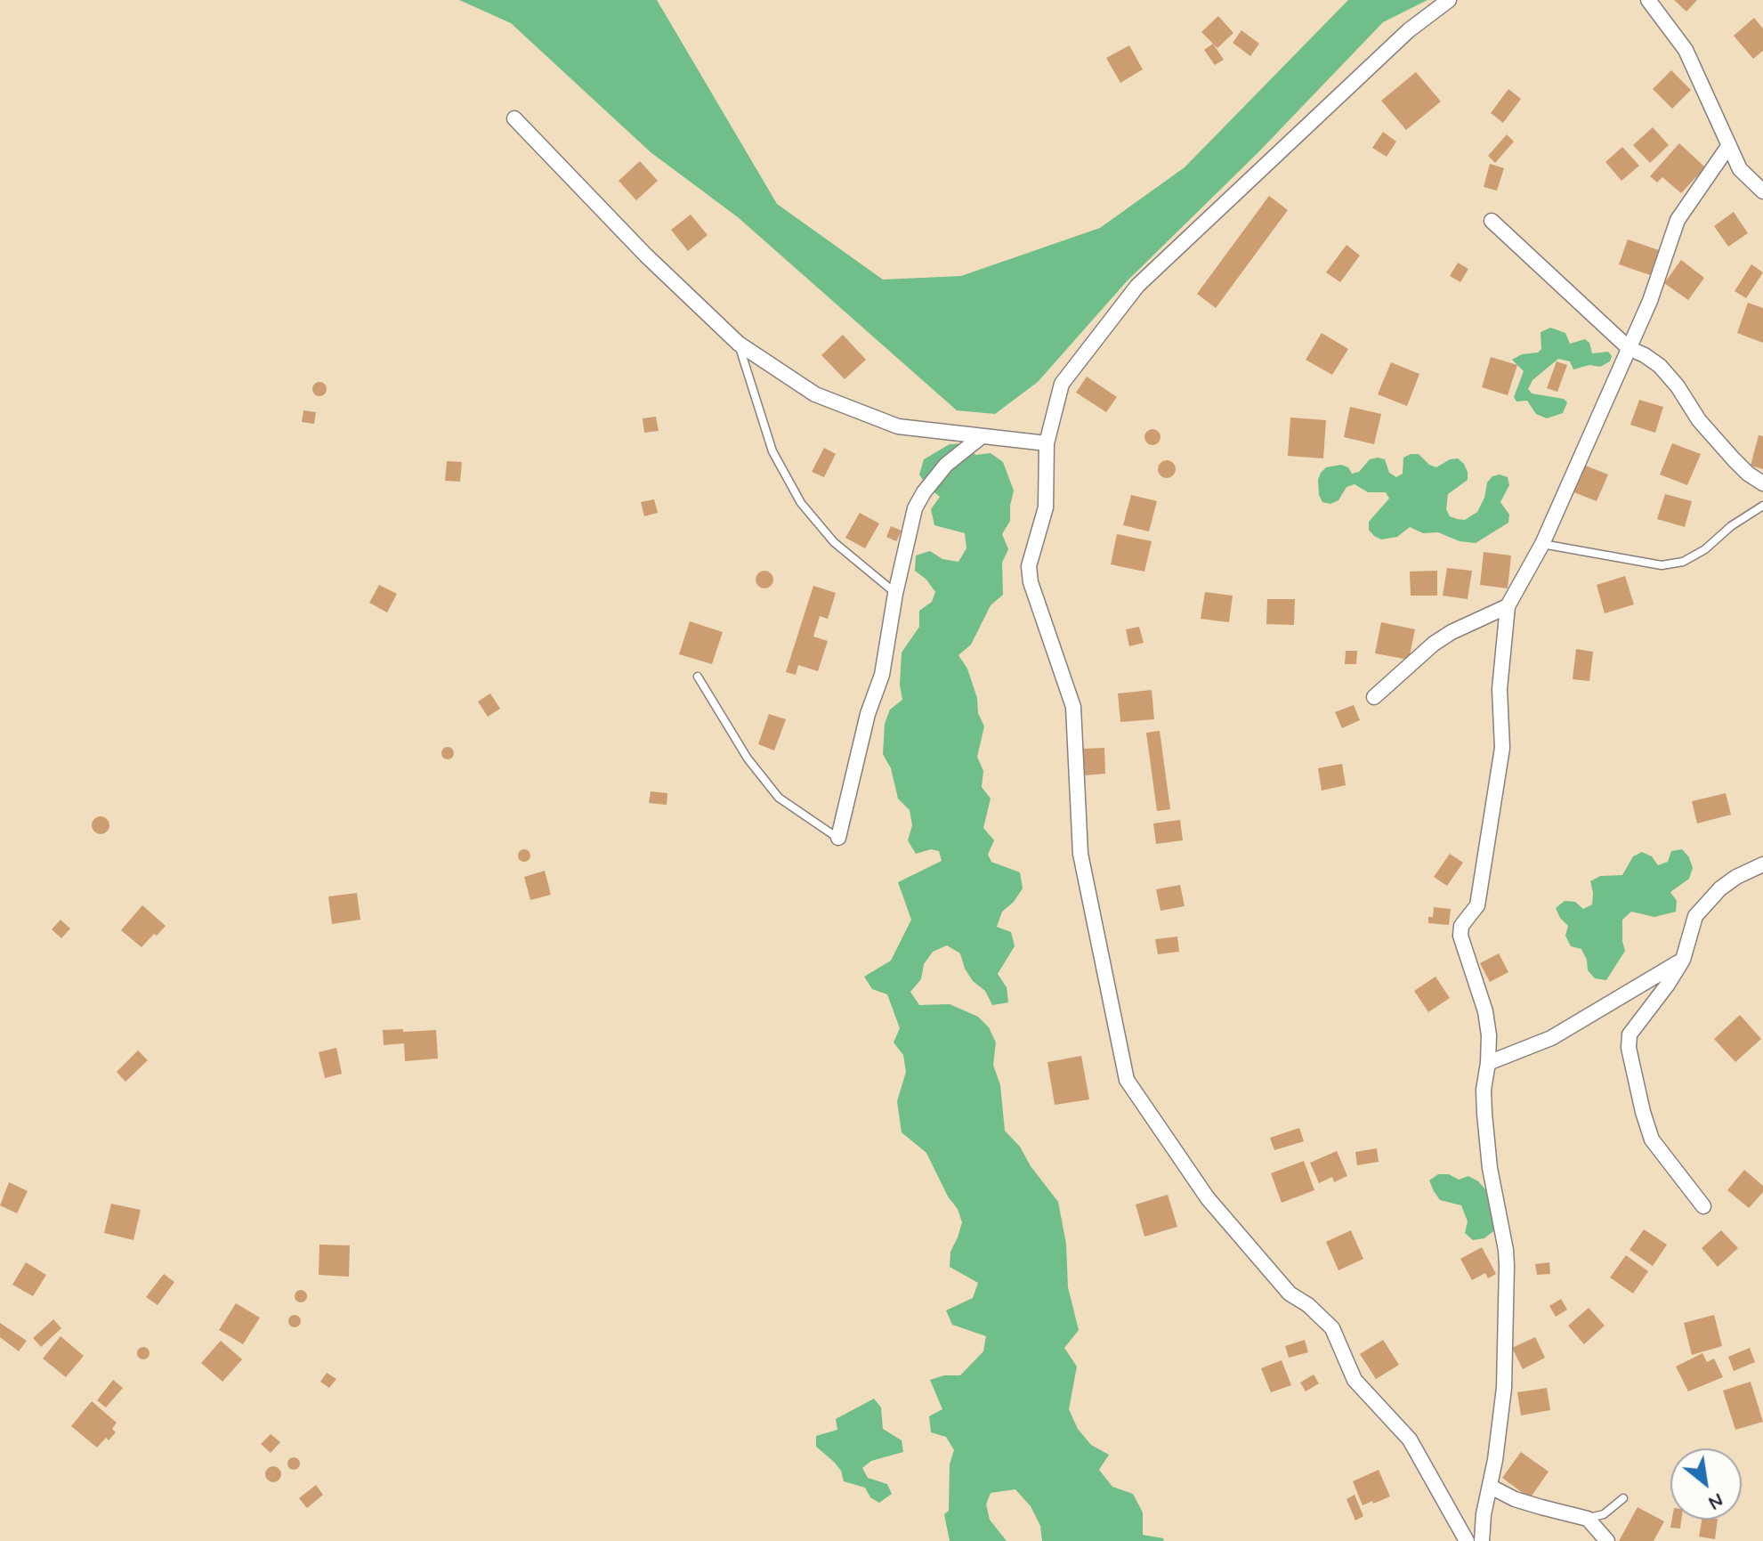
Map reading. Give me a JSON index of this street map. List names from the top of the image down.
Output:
{
  "north": "bottom right"
}
